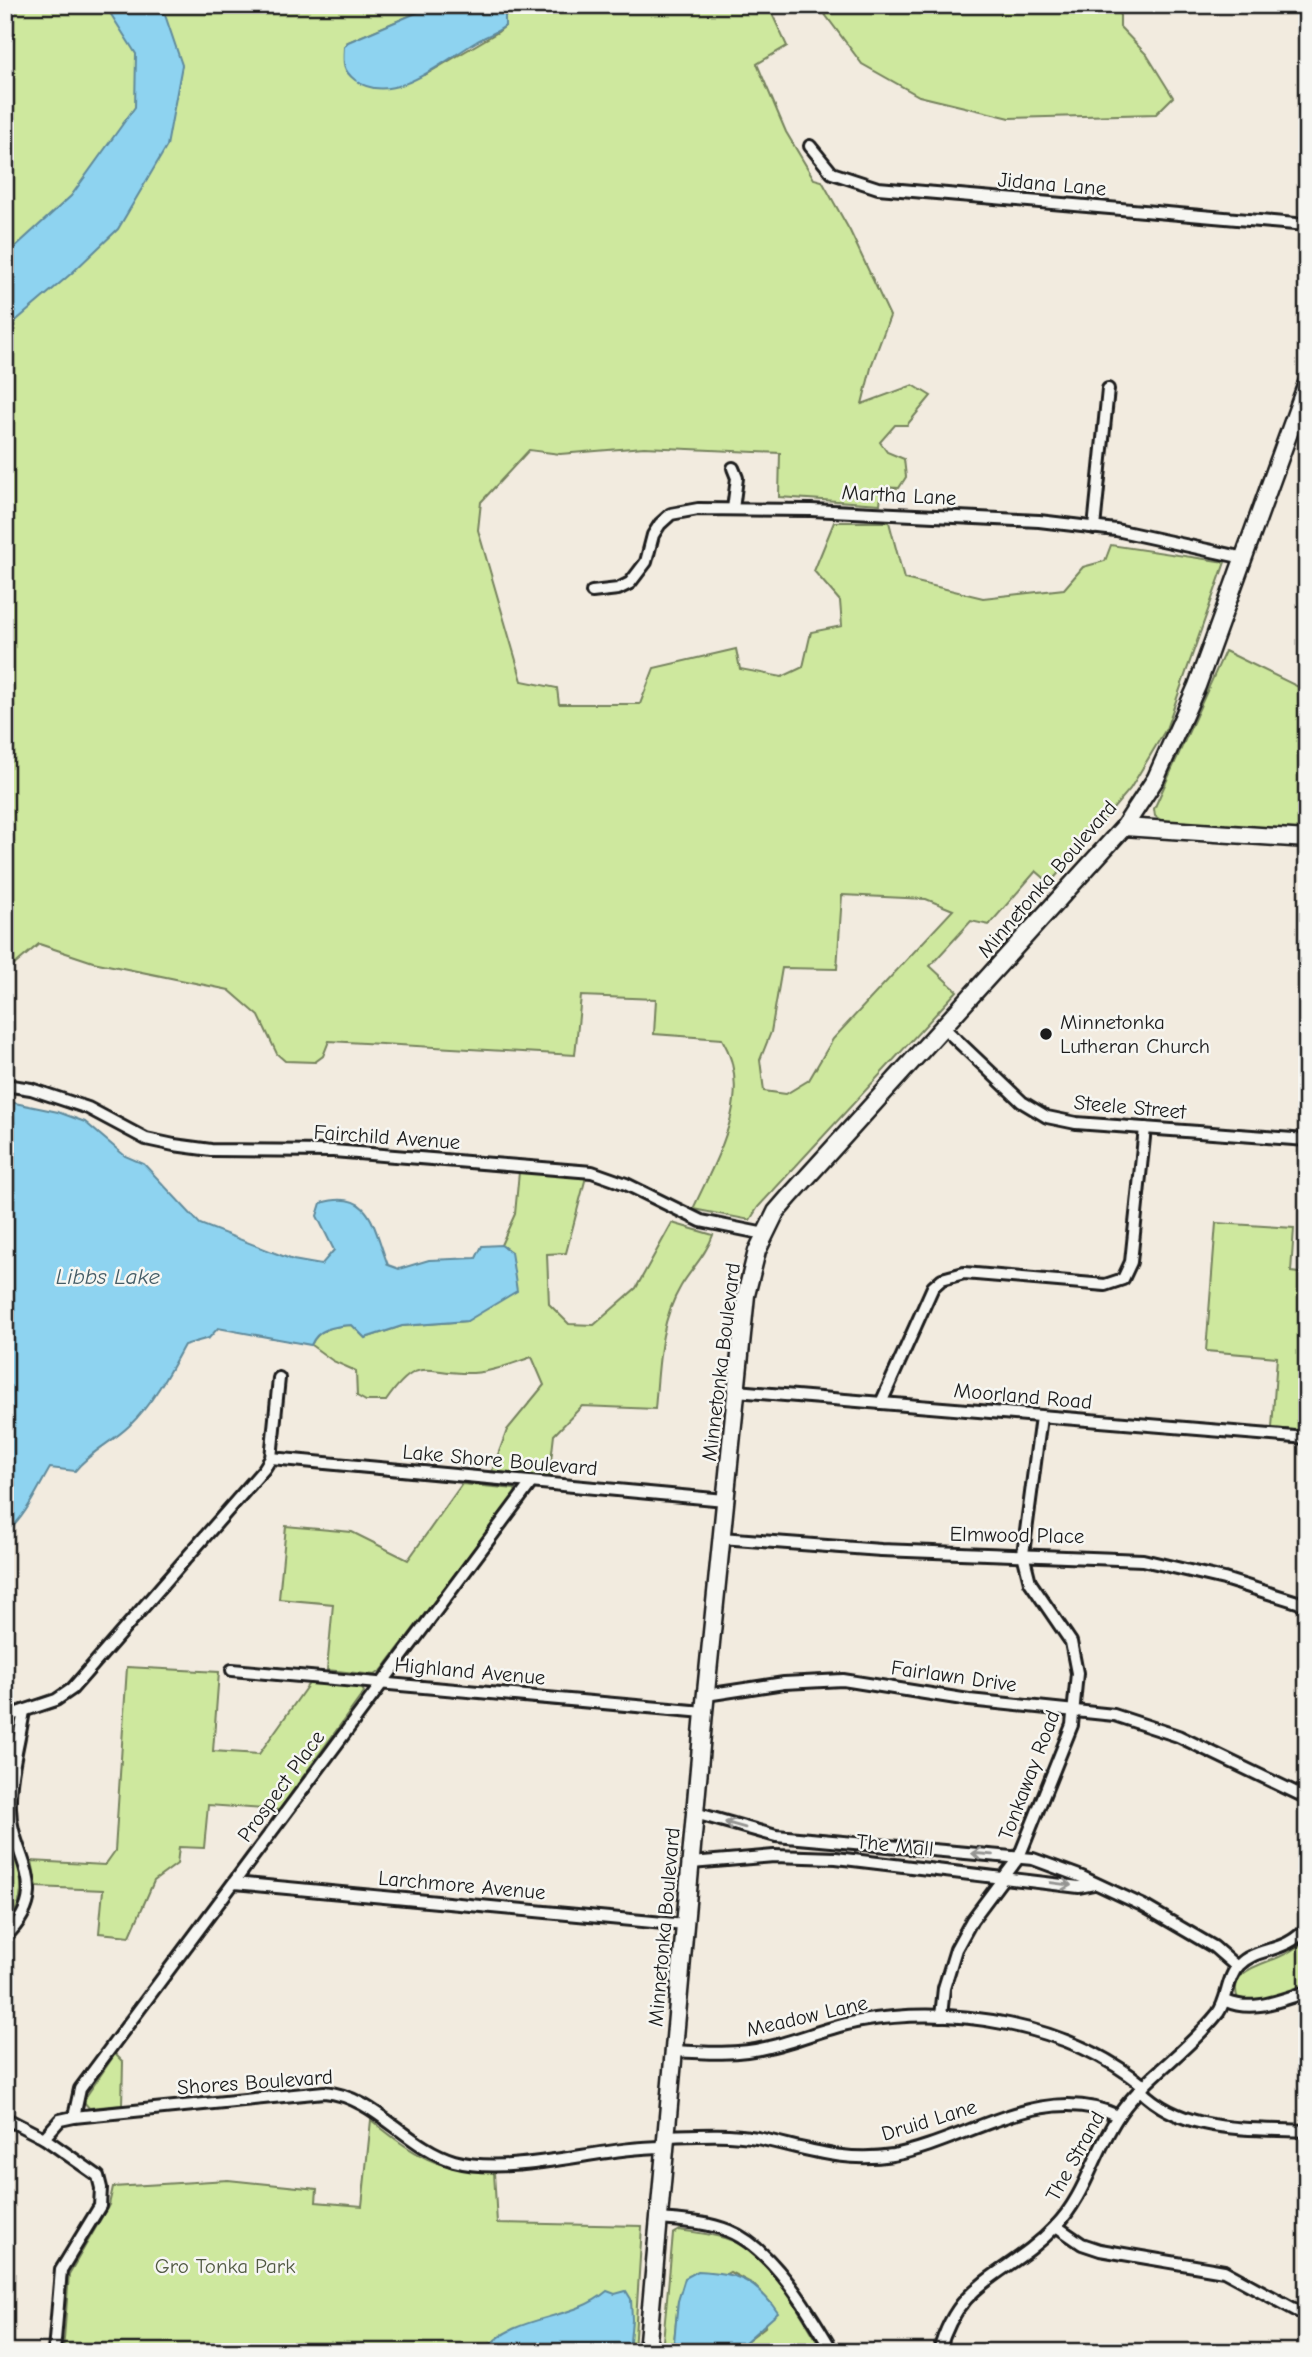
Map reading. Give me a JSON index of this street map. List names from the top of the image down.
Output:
{
  "streets": {
    "main road": ["Minnetonka Boulevard"],
    "street": [
      "Jidana Lane",
      "Martha Lane",
      "Steele Street",
      "Fairchild Avenue",
      "Moorland Road",
      "Lake Shore Boulevard",
      "Elmwood Place",
      "Highland Avenue",
      "Fairlawn Drive",
      "Tonkaway Road",
      "Prospect Place",
      "The Mall",
      "Larchmore Avenue",
      "Meadow Lane",
      "Shores Boulevard",
      "Druid Lane",
      "The Strand"
    ]
  },
  "crossings": [
    ["Martha Lane", "Minnetonka Boulevard"],
    ["Minnetonka Boulevard", "Steele Street"],
    ["Minnetonka Boulevard", "Fairchild Avenue"],
    ["Minnetonka Boulevard", "Moorland Road"],
    ["Minnetonka Boulevard", "Lake Shore Boulevard"],
    ["Minnetonka Boulevard", "Elmwood Place"],
    ["Minnetonka Boulevard", "Highland Avenue"],
    ["Minnetonka Boulevard", "Fairlawn Drive"],
    ["Minnetonka Boulevard", "The Mall"],
    ["Minnetonka Boulevard", "Larchmore Avenue"],
    ["Minnetonka Boulevard", "Meadow Lane"],
    ["Minnetonka Boulevard", "Shores Boulevard"],
    ["Minnetonka Boulevard", "Druid Lane"],
    ["Moorland Road", "Tonkaway Road"],
    ["Lake Shore Boulevard", "Prospect Place"],
    ["Elmwood Place", "Tonkaway Road"],
    ["Highland Avenue", "Prospect Place"],
    ["Fairlawn Drive", "Tonkaway Road"],
    ["Tonkaway Road", "The Mall"],
    ["Tonkaway Road", "Meadow Lane"],
    ["Prospect Place", "Larchmore Avenue"],
    ["Prospect Place", "Shores Boulevard"],
    ["The Mall", "The Strand"],
    ["Meadow Lane", "The Strand"],
    ["Shores Boulevard", "Druid Lane"],
    ["Druid Lane", "The Strand"]
  ],
  "water": ["Libbs Lake"],
  "parks": ["Gro Tonka Park"],
  "places": ["Minnetonka Lutheran Church"]
}
